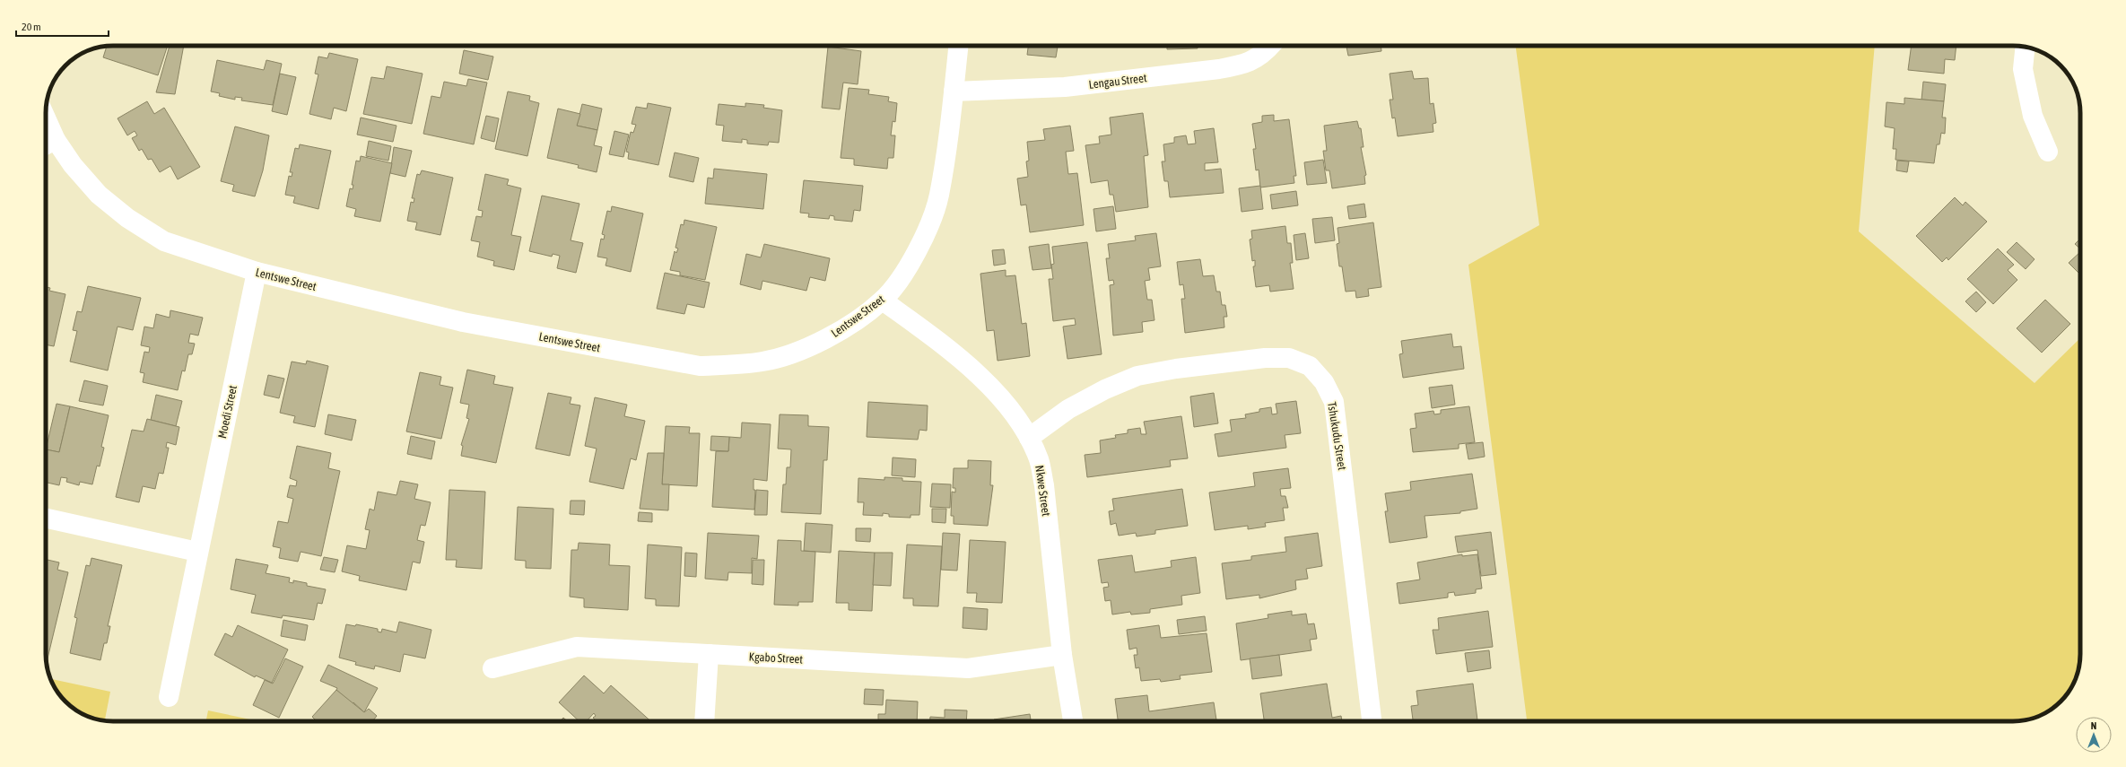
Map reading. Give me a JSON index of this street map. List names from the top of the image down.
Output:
{
  "streets": {
    "street": [
      "Lengau Street",
      "Lentswe Street",
      "Moedi Street",
      "Tshukudu Street",
      "Nkwe Street",
      "Kgabo Street"
    ]
  },
  "crossings": [
    ["Lengau Street", "Lentswe Street"],
    ["Lentswe Street", "Moedi Street"],
    ["Lentswe Street", "Nkwe Street"],
    ["Tshukudu Street", "Nkwe Street"],
    ["Nkwe Street", "Kgabo Street"]
  ],
  "scale_bar": "20 m",
  "north": "top"
}
